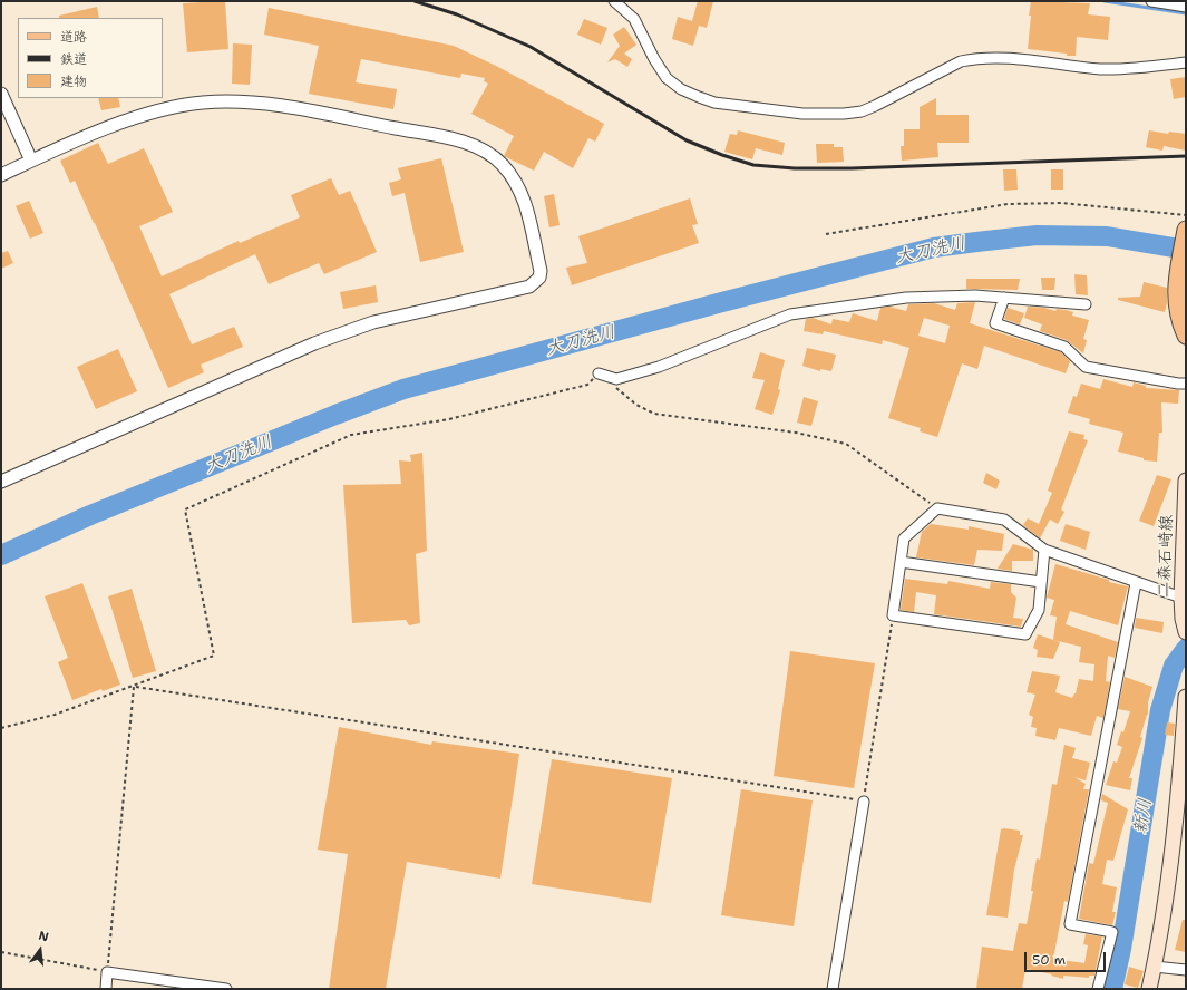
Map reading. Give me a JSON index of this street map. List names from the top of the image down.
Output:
{
  "streets": {
    "main road": ["二森石崎線"]
  },
  "water": ["大刀洗川", "新川"],
  "legend": ["道路", "鉄道", "建物"],
  "scale_bar": "50 m",
  "north": "top"
}
